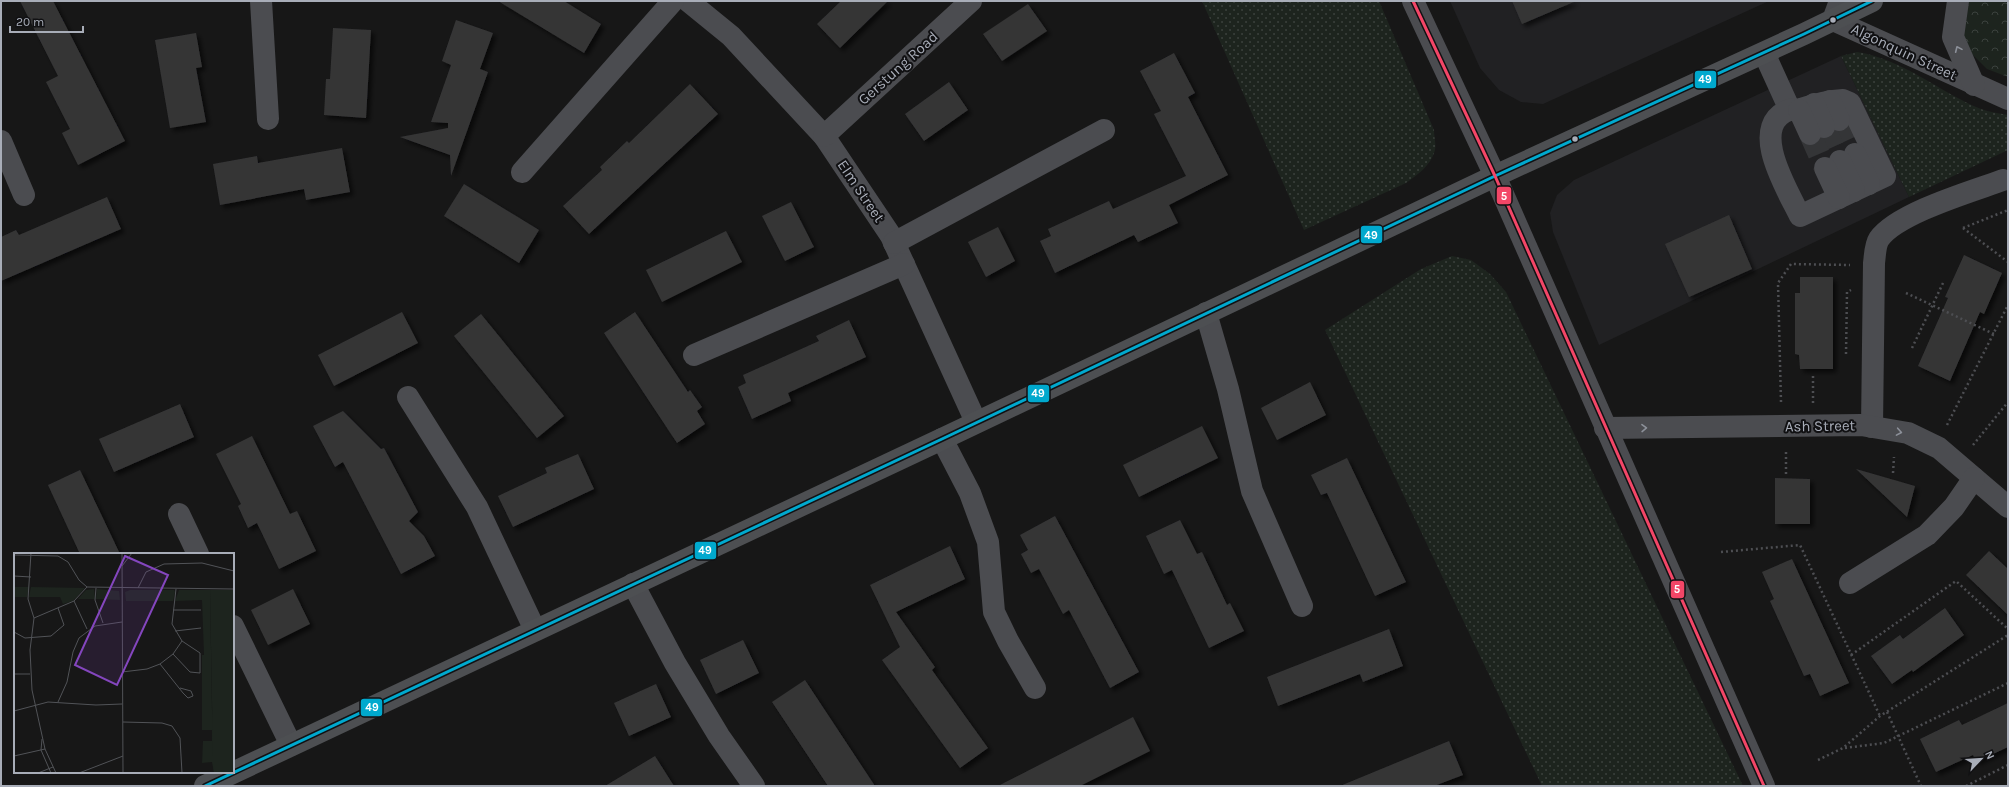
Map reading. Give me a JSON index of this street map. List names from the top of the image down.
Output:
{
  "streets": {
    "street": [
      "Algonquin Street",
      "Gerstung Road",
      "Elm Street",
      "Ash Street"
    ]
  },
  "crossings": [
    ["Gerstung Road", "Elm Street"]
  ],
  "one_way": ["Ash Street"],
  "lines": ["transit line 49", "transit line 5"],
  "scale_bar": "20 m",
  "north": "top right"
}
